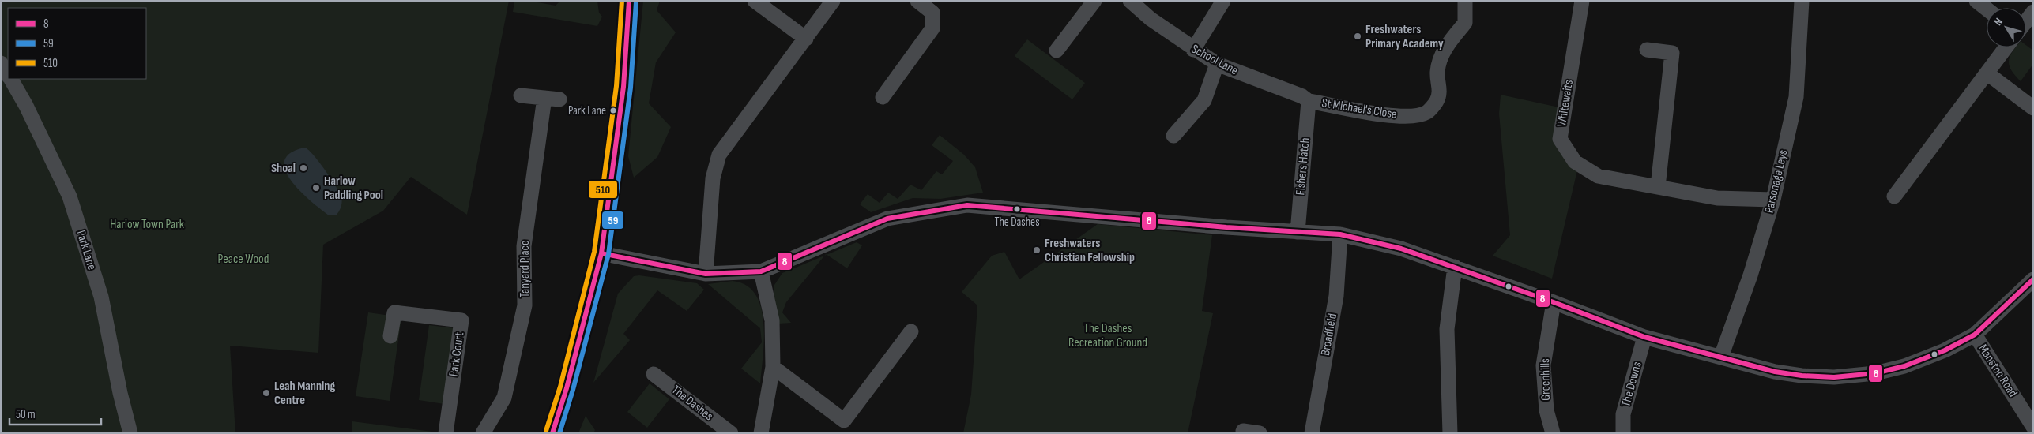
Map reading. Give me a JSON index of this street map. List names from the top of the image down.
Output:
{
  "streets": {
    "street": [
      "School Lane",
      "Whitewaits",
      "St Michael's Close",
      "Fishers Hatch",
      "Parsonage Leys",
      "Park Lane",
      "Tanyard Place",
      "Broadfield",
      "Park Court",
      "Manston Road",
      "Greenhills",
      "The Downs",
      "The Dashes"
    ]
  },
  "crossings": [
    ["School Lane", "St Michael's Close"],
    ["School Lane", "Fishers Hatch"],
    ["Whitewaits", "Parsonage Leys"],
    ["St Michael's Close", "Fishers Hatch"]
  ],
  "parks": ["Harlow Town Park", "Peace Wood", "The Dashes Recreation Ground"],
  "places": [
    "Freshwaters Primary Academy",
    "Park Lane",
    "Shoal",
    "Harlow Paddling Pool",
    "The Dashes",
    "Freshwaters Christian Fellowship",
    "Leah Manning Centre"
  ],
  "lines": ["transit line 8", "transit line 510", "transit line 59"],
  "legend": ["8", "59", "510"],
  "scale_bar": "50 m",
  "north": "top left"
}
